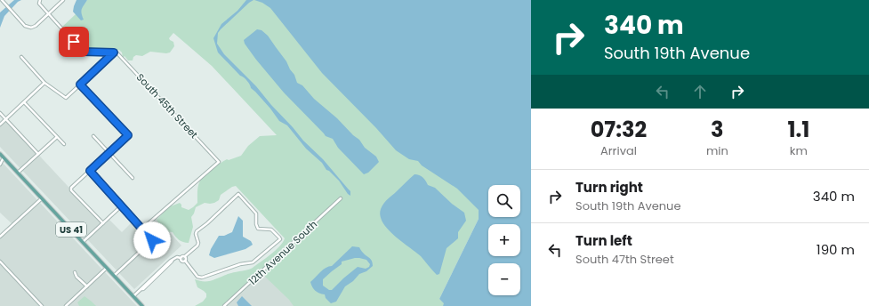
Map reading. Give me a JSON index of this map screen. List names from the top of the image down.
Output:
{
  "streets": {
    "main road": ["US 41"],
    "street": ["South 45th Street", "12th Avenue South"]
  },
  "page": {
    "turn": ["340 m", "South 19th Avenue"],
    "eta": [
      "07:32",
      "Arrival",
      "3",
      "min",
      "1.1",
      "km"
    ],
    "list": [
      {
        "name": "Turn right",
        "note": "South 19th Avenue",
        "value": "340 m"
      },
      {
        "name": "Turn left",
        "note": "South 47th Street",
        "value": "190 m"
      }
    ],
    "map_buttons": ["+", "−"]
  }
}
